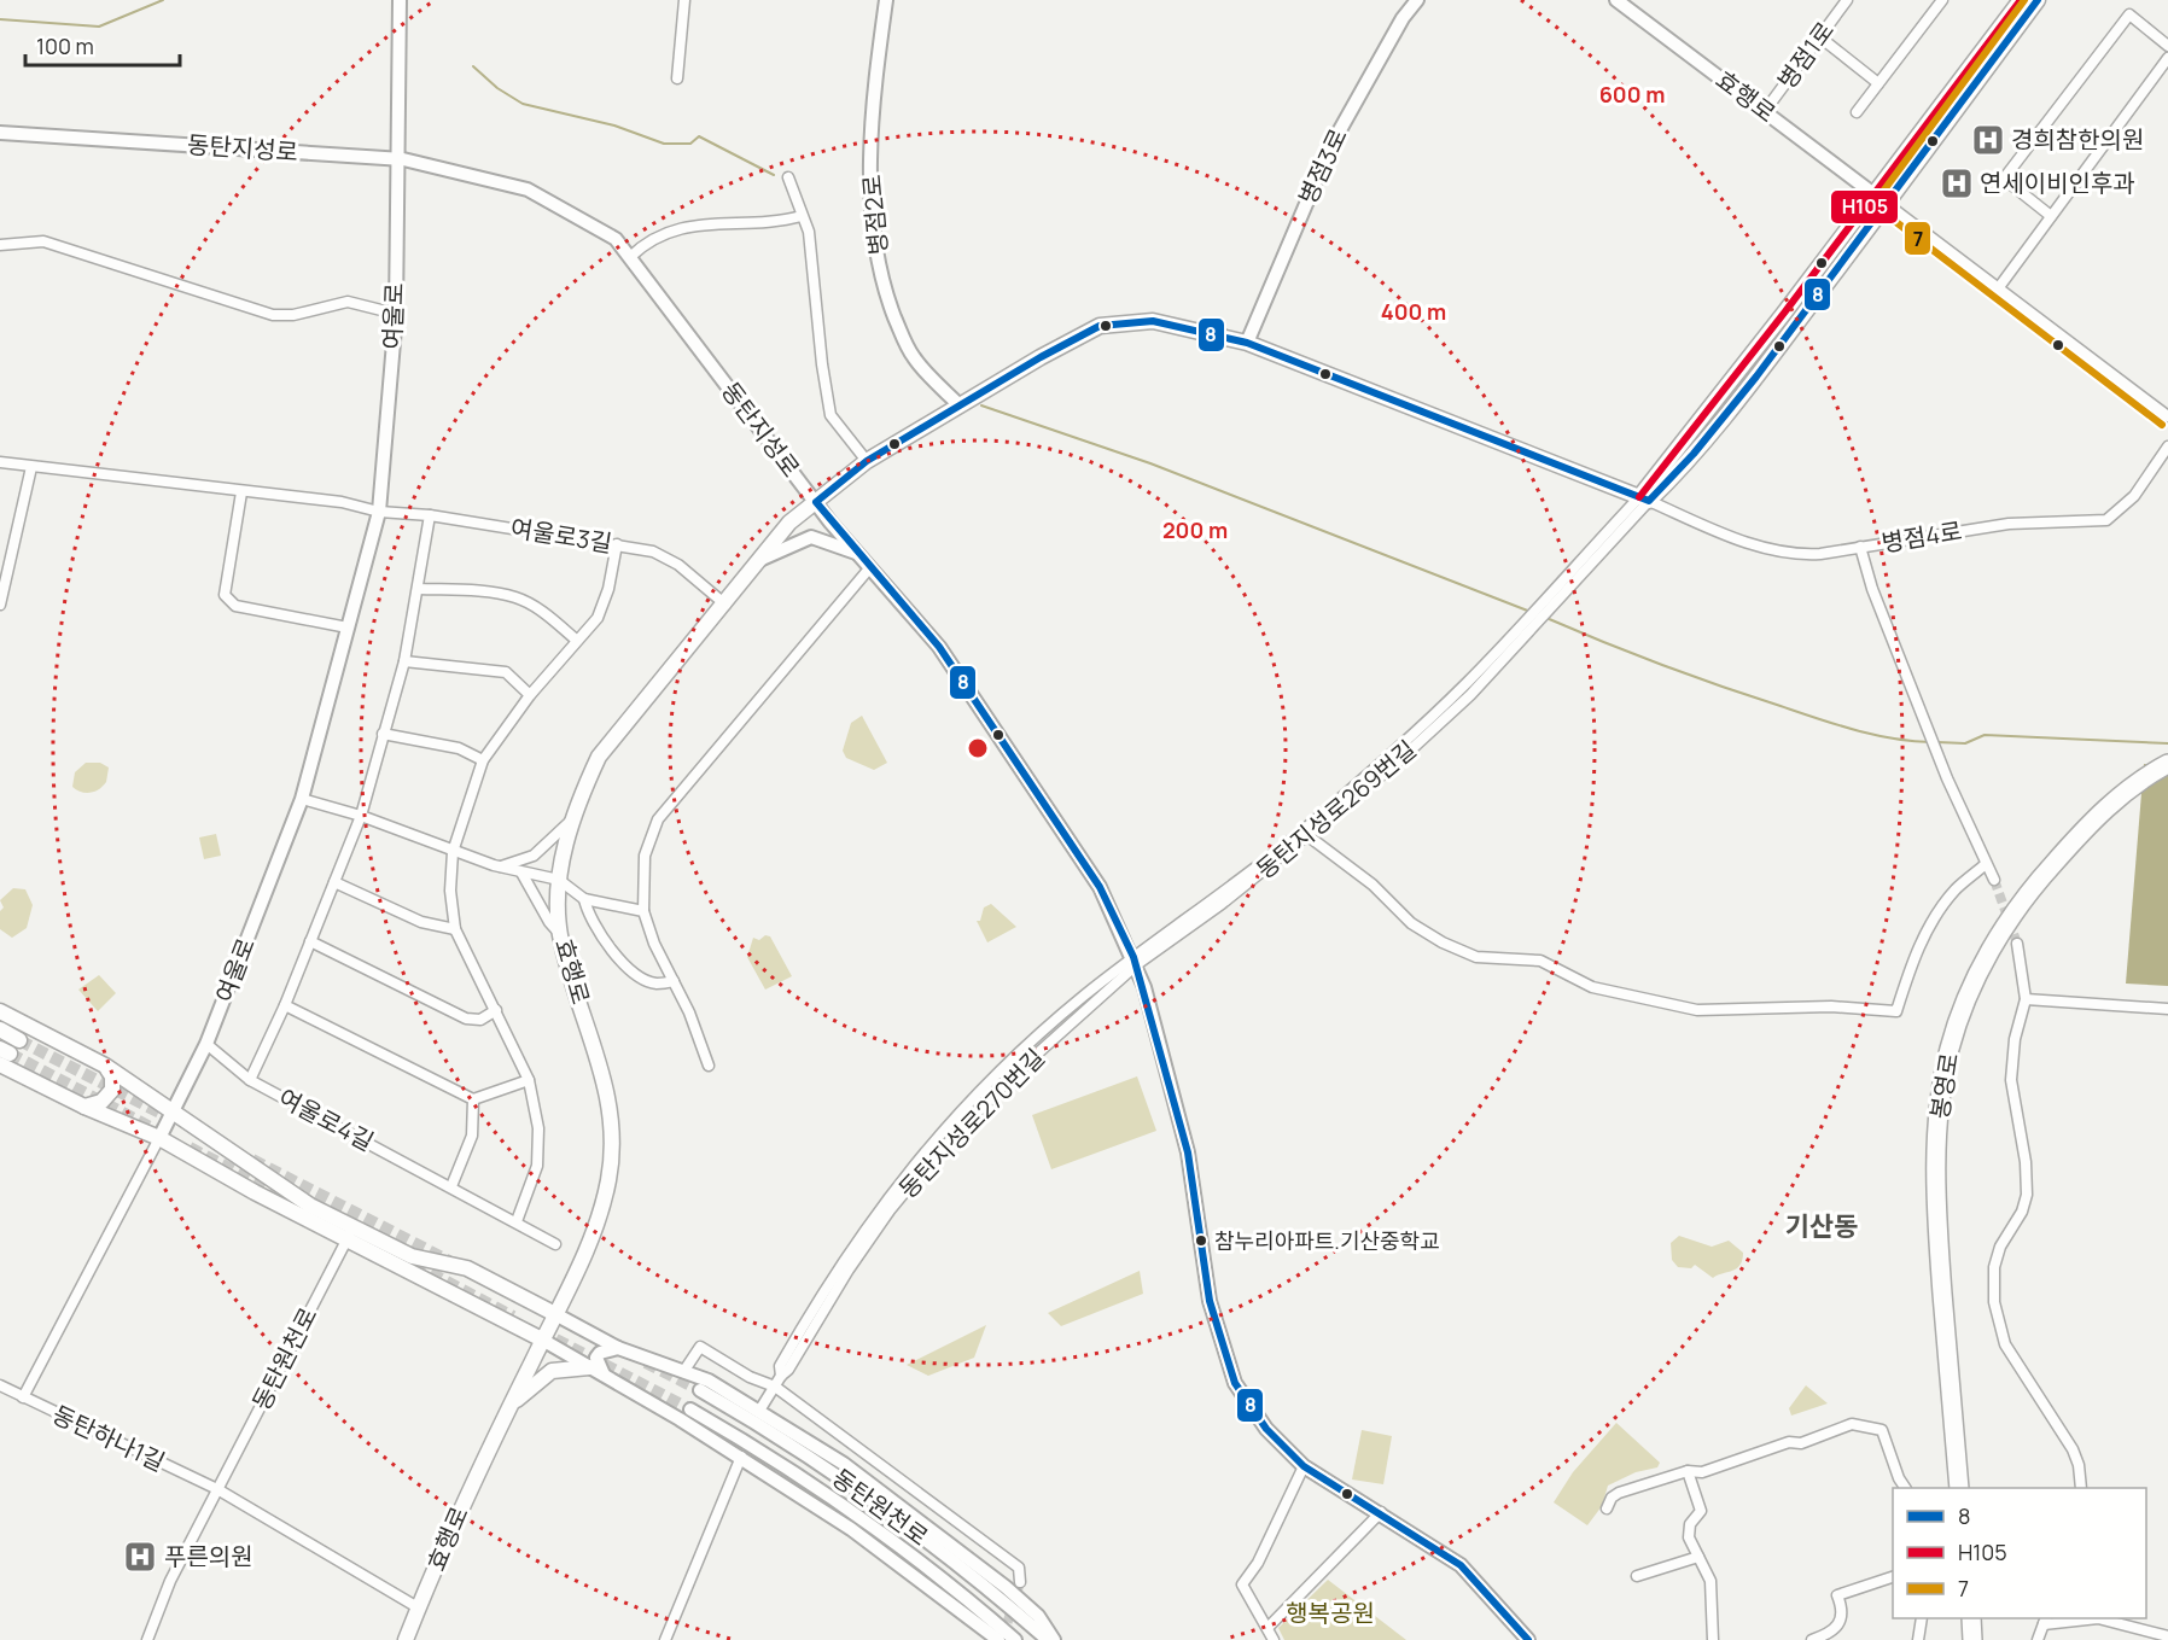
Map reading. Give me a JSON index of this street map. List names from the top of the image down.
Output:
{
  "streets": {
    "highway": ["봉영로"],
    "main road": [
      "효행로",
      "동탄지성로",
      "병점3로",
      "병점2로",
      "여울로",
      "동탄원천로"
    ],
    "street": [
      "병점1로",
      "여울로3길",
      "병점4로",
      "동탄지성로269번길",
      "여울로4길",
      "동탄하나1길"
    ]
  },
  "crossings": [
    ["병점1로", "효행로"],
    ["효행로", "동탄지성로"],
    ["효행로", "병점3로"],
    ["효행로", "병점2로"],
    ["효행로", "여울로3길"],
    ["효행로", "동탄하나1길"],
    ["동탄지성로", "여울로"],
    ["동탄지성로", "동탄지성로269번길"],
    ["여울로", "여울로3길"],
    ["여울로", "여울로4길"],
    ["동탄원천로", "동탄하나1길"]
  ],
  "districts": ["기산동"],
  "parks": ["행복공원"],
  "places": {
    "hospital": ["경희참한의원", "연세이비인후과", "푸른의원"],
    "other": ["참누리아파트.기산중학교"]
  },
  "lines": ["transit line 8", "transit line H105", "transit line 7"],
  "legend": ["8", "H105", "7"],
  "scale_bar": "100 m",
  "rings": ["600 m", "400 m", "200 m"]
}
